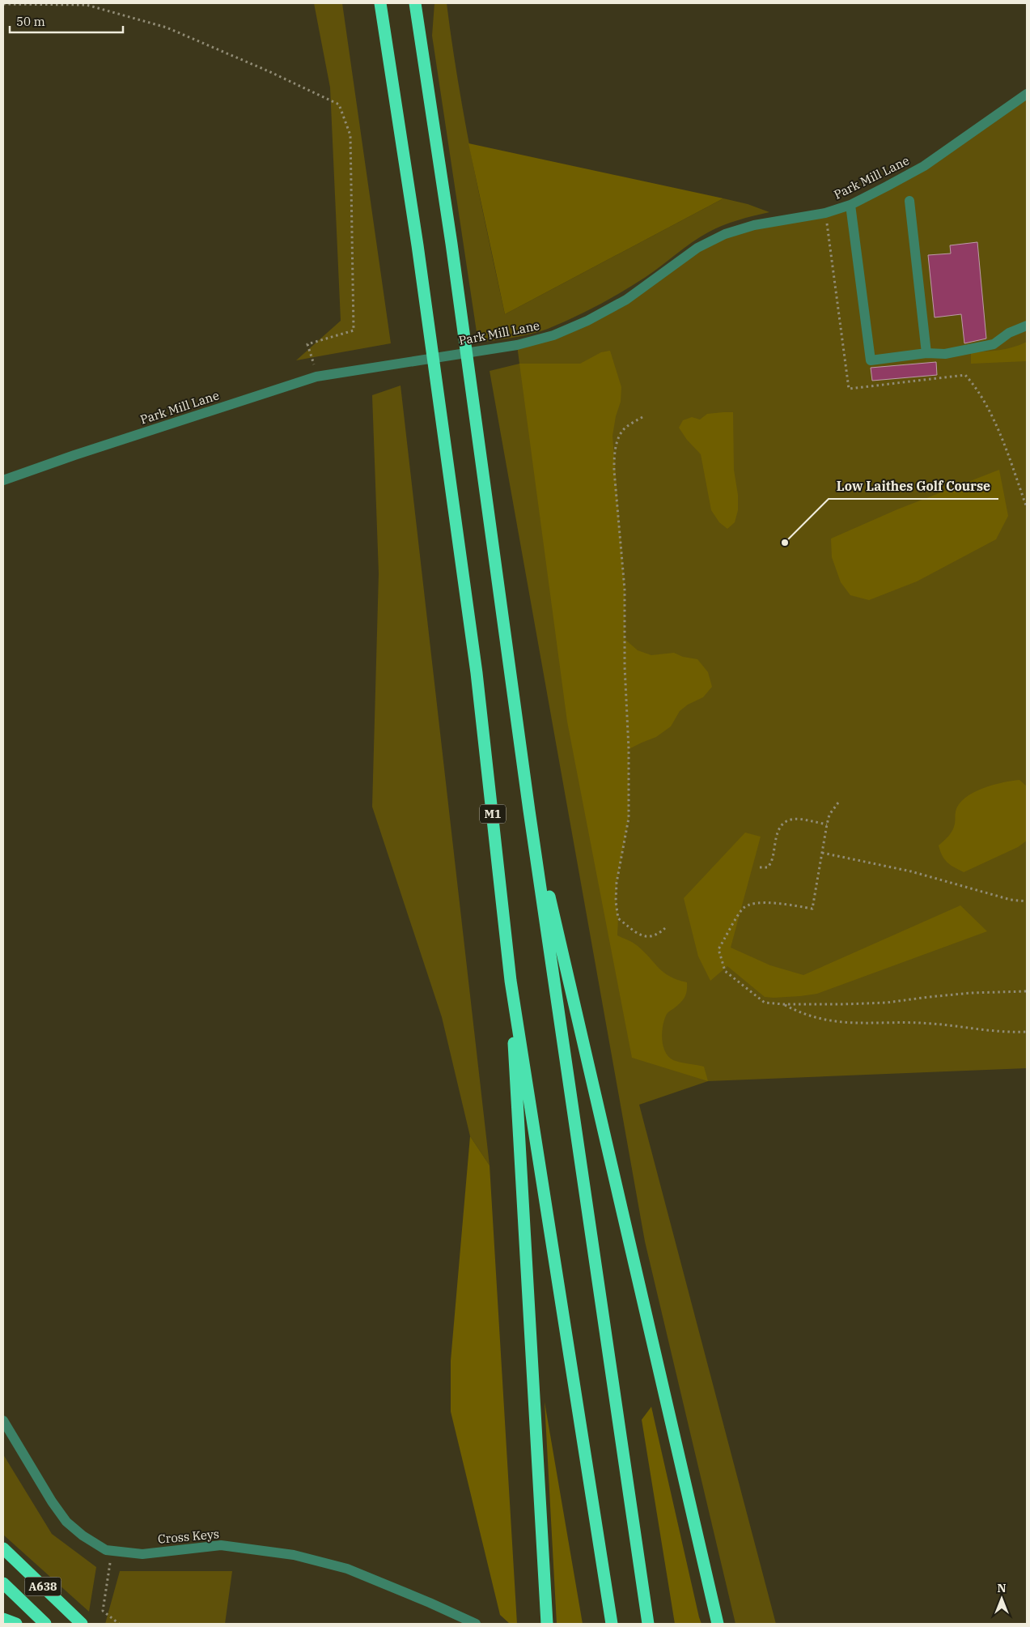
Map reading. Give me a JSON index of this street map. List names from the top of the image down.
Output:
{
  "streets": {
    "highway": ["M1", "A638"],
    "street": ["Park Mill Lane", "Cross Keys"]
  },
  "places": ["Low Laithes Golf Course"],
  "scale_bar": "50 m",
  "north": "top"
}
